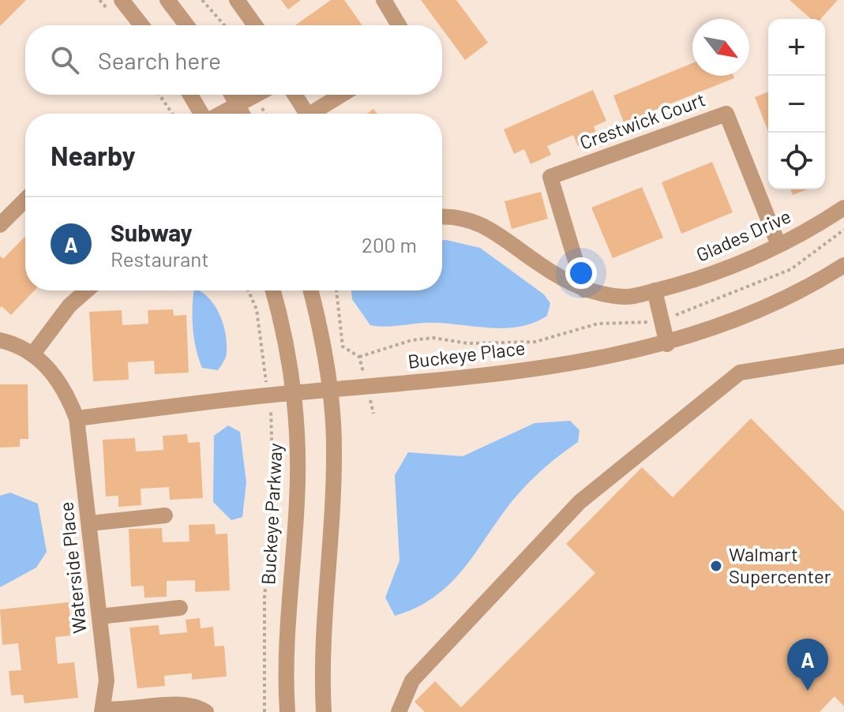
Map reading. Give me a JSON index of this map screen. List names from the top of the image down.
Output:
{
  "streets": {
    "street": [
      "Crestwick Court",
      "Glades Drive",
      "Buckeye Place",
      "Buckeye Parkway",
      "Waterside Place"
    ]
  },
  "crossings": [
    ["Crestwick Court", "Glades Drive"],
    ["Buckeye Place", "Buckeye Parkway"],
    ["Buckeye Place", "Waterside Place"]
  ],
  "places": ["Walmart Supercenter"],
  "north": "bottom right",
  "page": {
    "map_buttons": ["+", "−"],
    "search": "Search here",
    "heading": "Nearby",
    "list": [
      {
        "mark": "A",
        "name": "Subway",
        "note": "Restaurant",
        "value": "200 m"
      }
    ],
    "pins": "A"
  }
}
